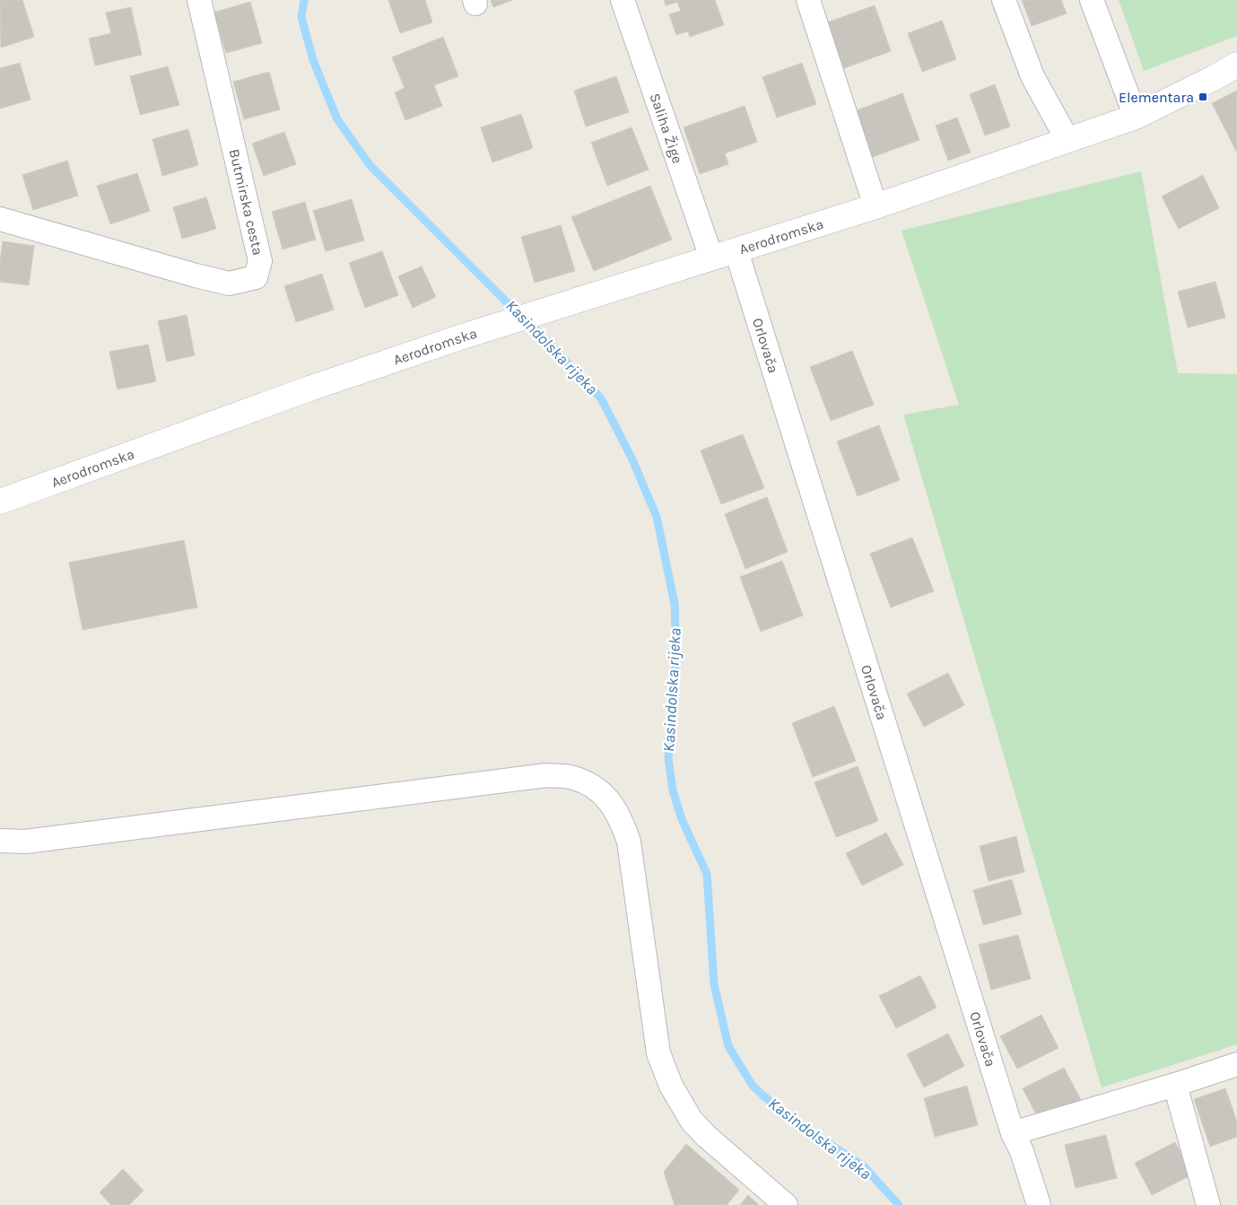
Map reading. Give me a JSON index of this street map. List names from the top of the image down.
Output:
{
  "streets": {
    "street": [
      "Saliha Žige",
      "Butmirska cesta",
      "Aerodromska",
      "Orlovača"
    ]
  },
  "crossings": [
    ["Saliha Žige", "Aerodromska"],
    ["Aerodromska", "Orlovača"]
  ],
  "water": ["Kasindolska rijeka"],
  "places": {
    "transit": ["Elementara"]
  }
}
